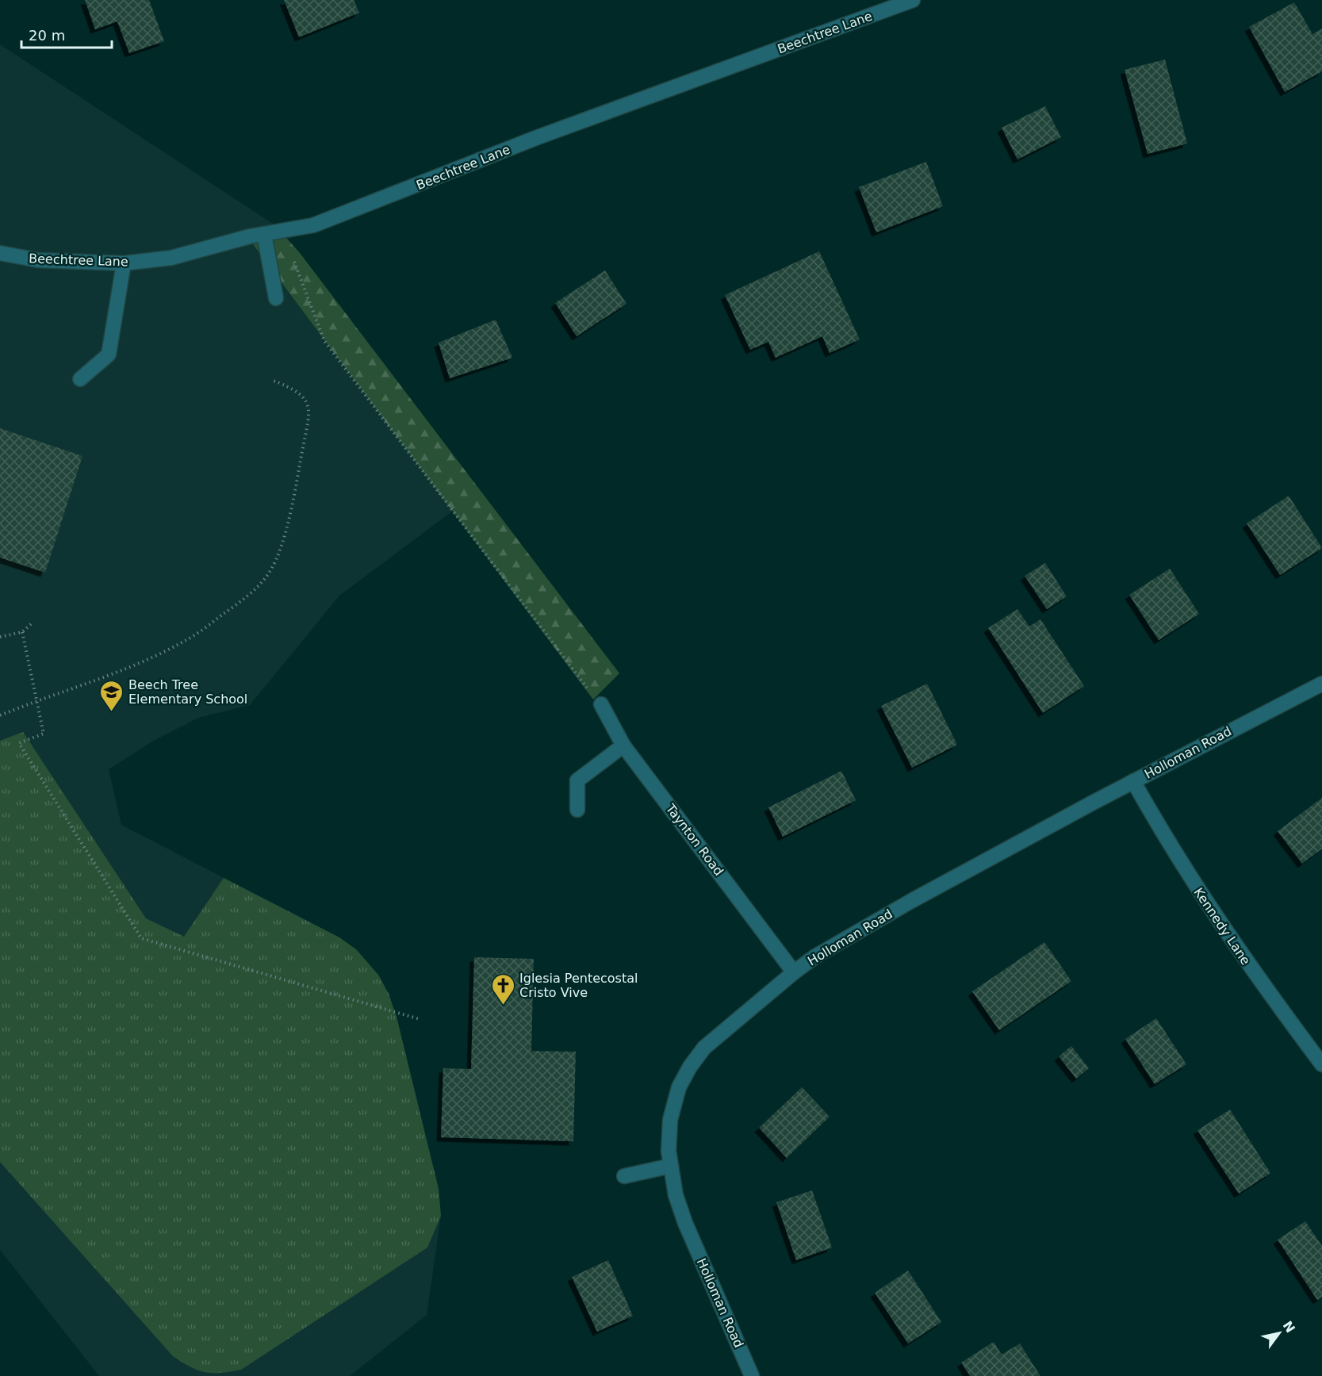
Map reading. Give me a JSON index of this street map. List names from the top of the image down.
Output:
{
  "streets": {
    "street": [
      "Beechtree Lane",
      "Holloman Road",
      "Taynton Road",
      "Kennedy Lane"
    ]
  },
  "crossings": [
    ["Holloman Road", "Taynton Road"],
    ["Holloman Road", "Kennedy Lane"]
  ],
  "places": {
    "school or university": ["Beech Tree Elementary School"],
    "church": ["Iglesia Pentecostal Cristo Vive"]
  },
  "scale_bar": "20 m",
  "north": "top right"
}
